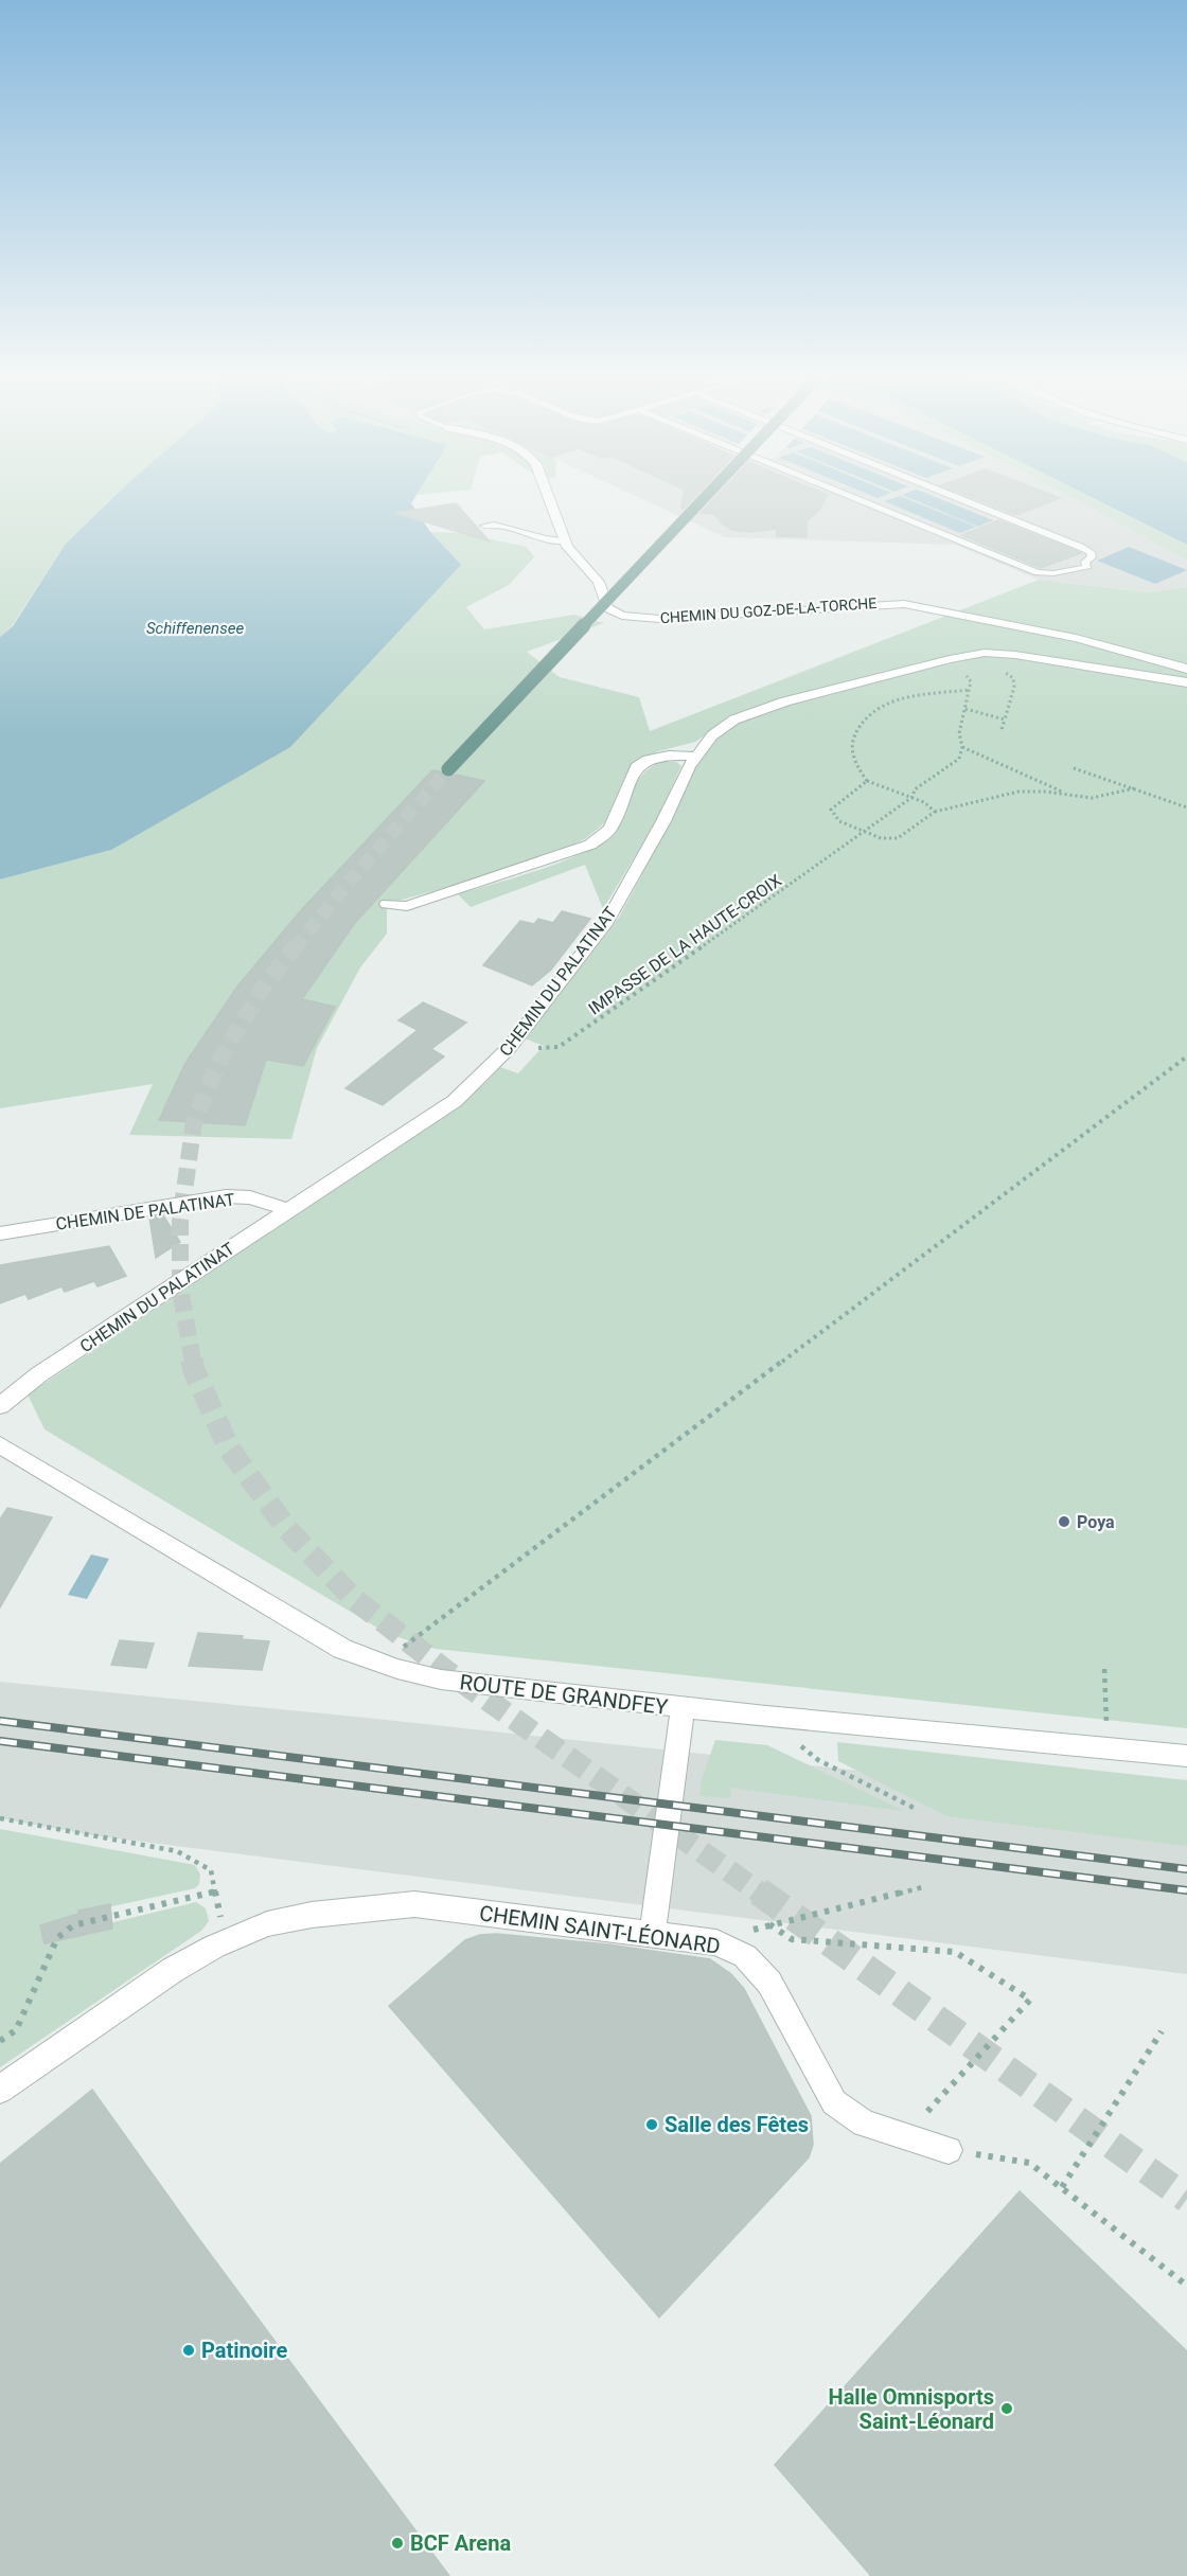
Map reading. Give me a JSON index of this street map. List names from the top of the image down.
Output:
{
  "streets": {
    "street": [
      "CHEMIN DU GOZ-DE-LA-TORCHE",
      "CHEMIN DU PALATINAT",
      "CHEMIN DE PALATINAT",
      "ROUTE DE GRANDFEY",
      "CHEMIN SAINT-LÉONARD"
    ],
    "path": ["IMPASSE DE LA HAUTE-CROIX"]
  },
  "crossings": [
    ["IMPASSE DE LA HAUTE-CROIX", "CHEMIN DU PALATINAT"],
    ["CHEMIN DU PALATINAT", "CHEMIN DE PALATINAT"]
  ],
  "water": ["Schiffenensee"],
  "places": [
    "Poya",
    "Salle des Fêtes",
    "Patinoire",
    "Halle Omnisports Saint-Léonard",
    "BCF Arena"
  ]
}
